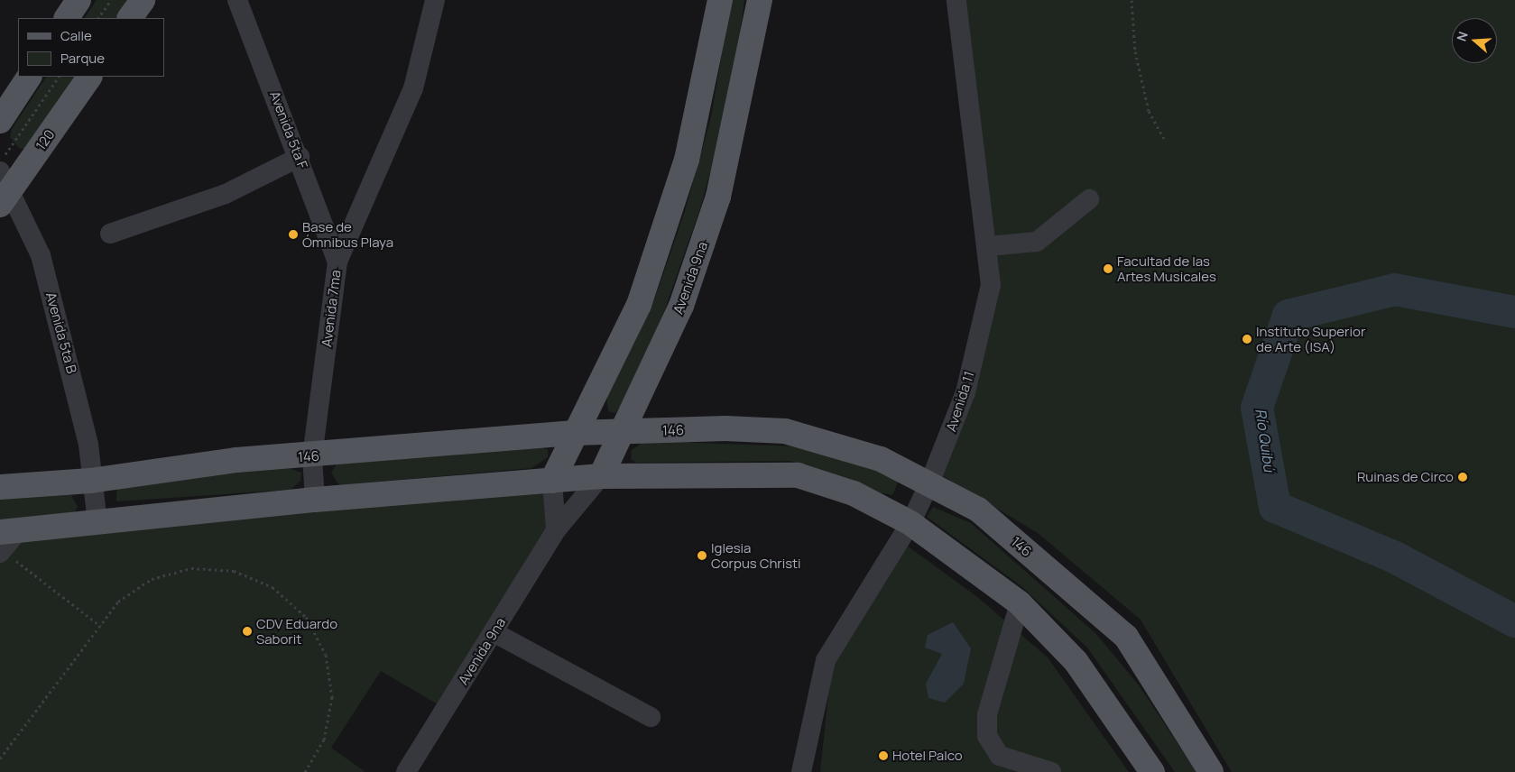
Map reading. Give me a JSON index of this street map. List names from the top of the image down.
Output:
{
  "streets": {
    "main road": ["120", "Avenida 9na", "146"],
    "street": [
      "Avenida 5ta F",
      "Avenida 7ma",
      "Avenida 5ta B",
      "Avenida 11"
    ]
  },
  "crossings": [
    ["Avenida 5ta F", "Avenida 7ma"],
    ["120", "Avenida 5ta B"],
    ["Avenida 9na", "146"],
    ["Avenida 7ma", "146"],
    ["Avenida 5ta B", "146"],
    ["Avenida 11", "146"]
  ],
  "water": ["Río Quibú"],
  "places": [
    "Base de Ómnibus Playa",
    "Facultad de las Artes Musicales",
    "Instituto Superior de Arte (ISA)",
    "Ruinas de Circo",
    "Iglesia Corpus Christi",
    "CDV Eduardo Saborit",
    "Hotel Palco"
  ],
  "legend": ["Calle", "Parque"],
  "north": "left"
}
